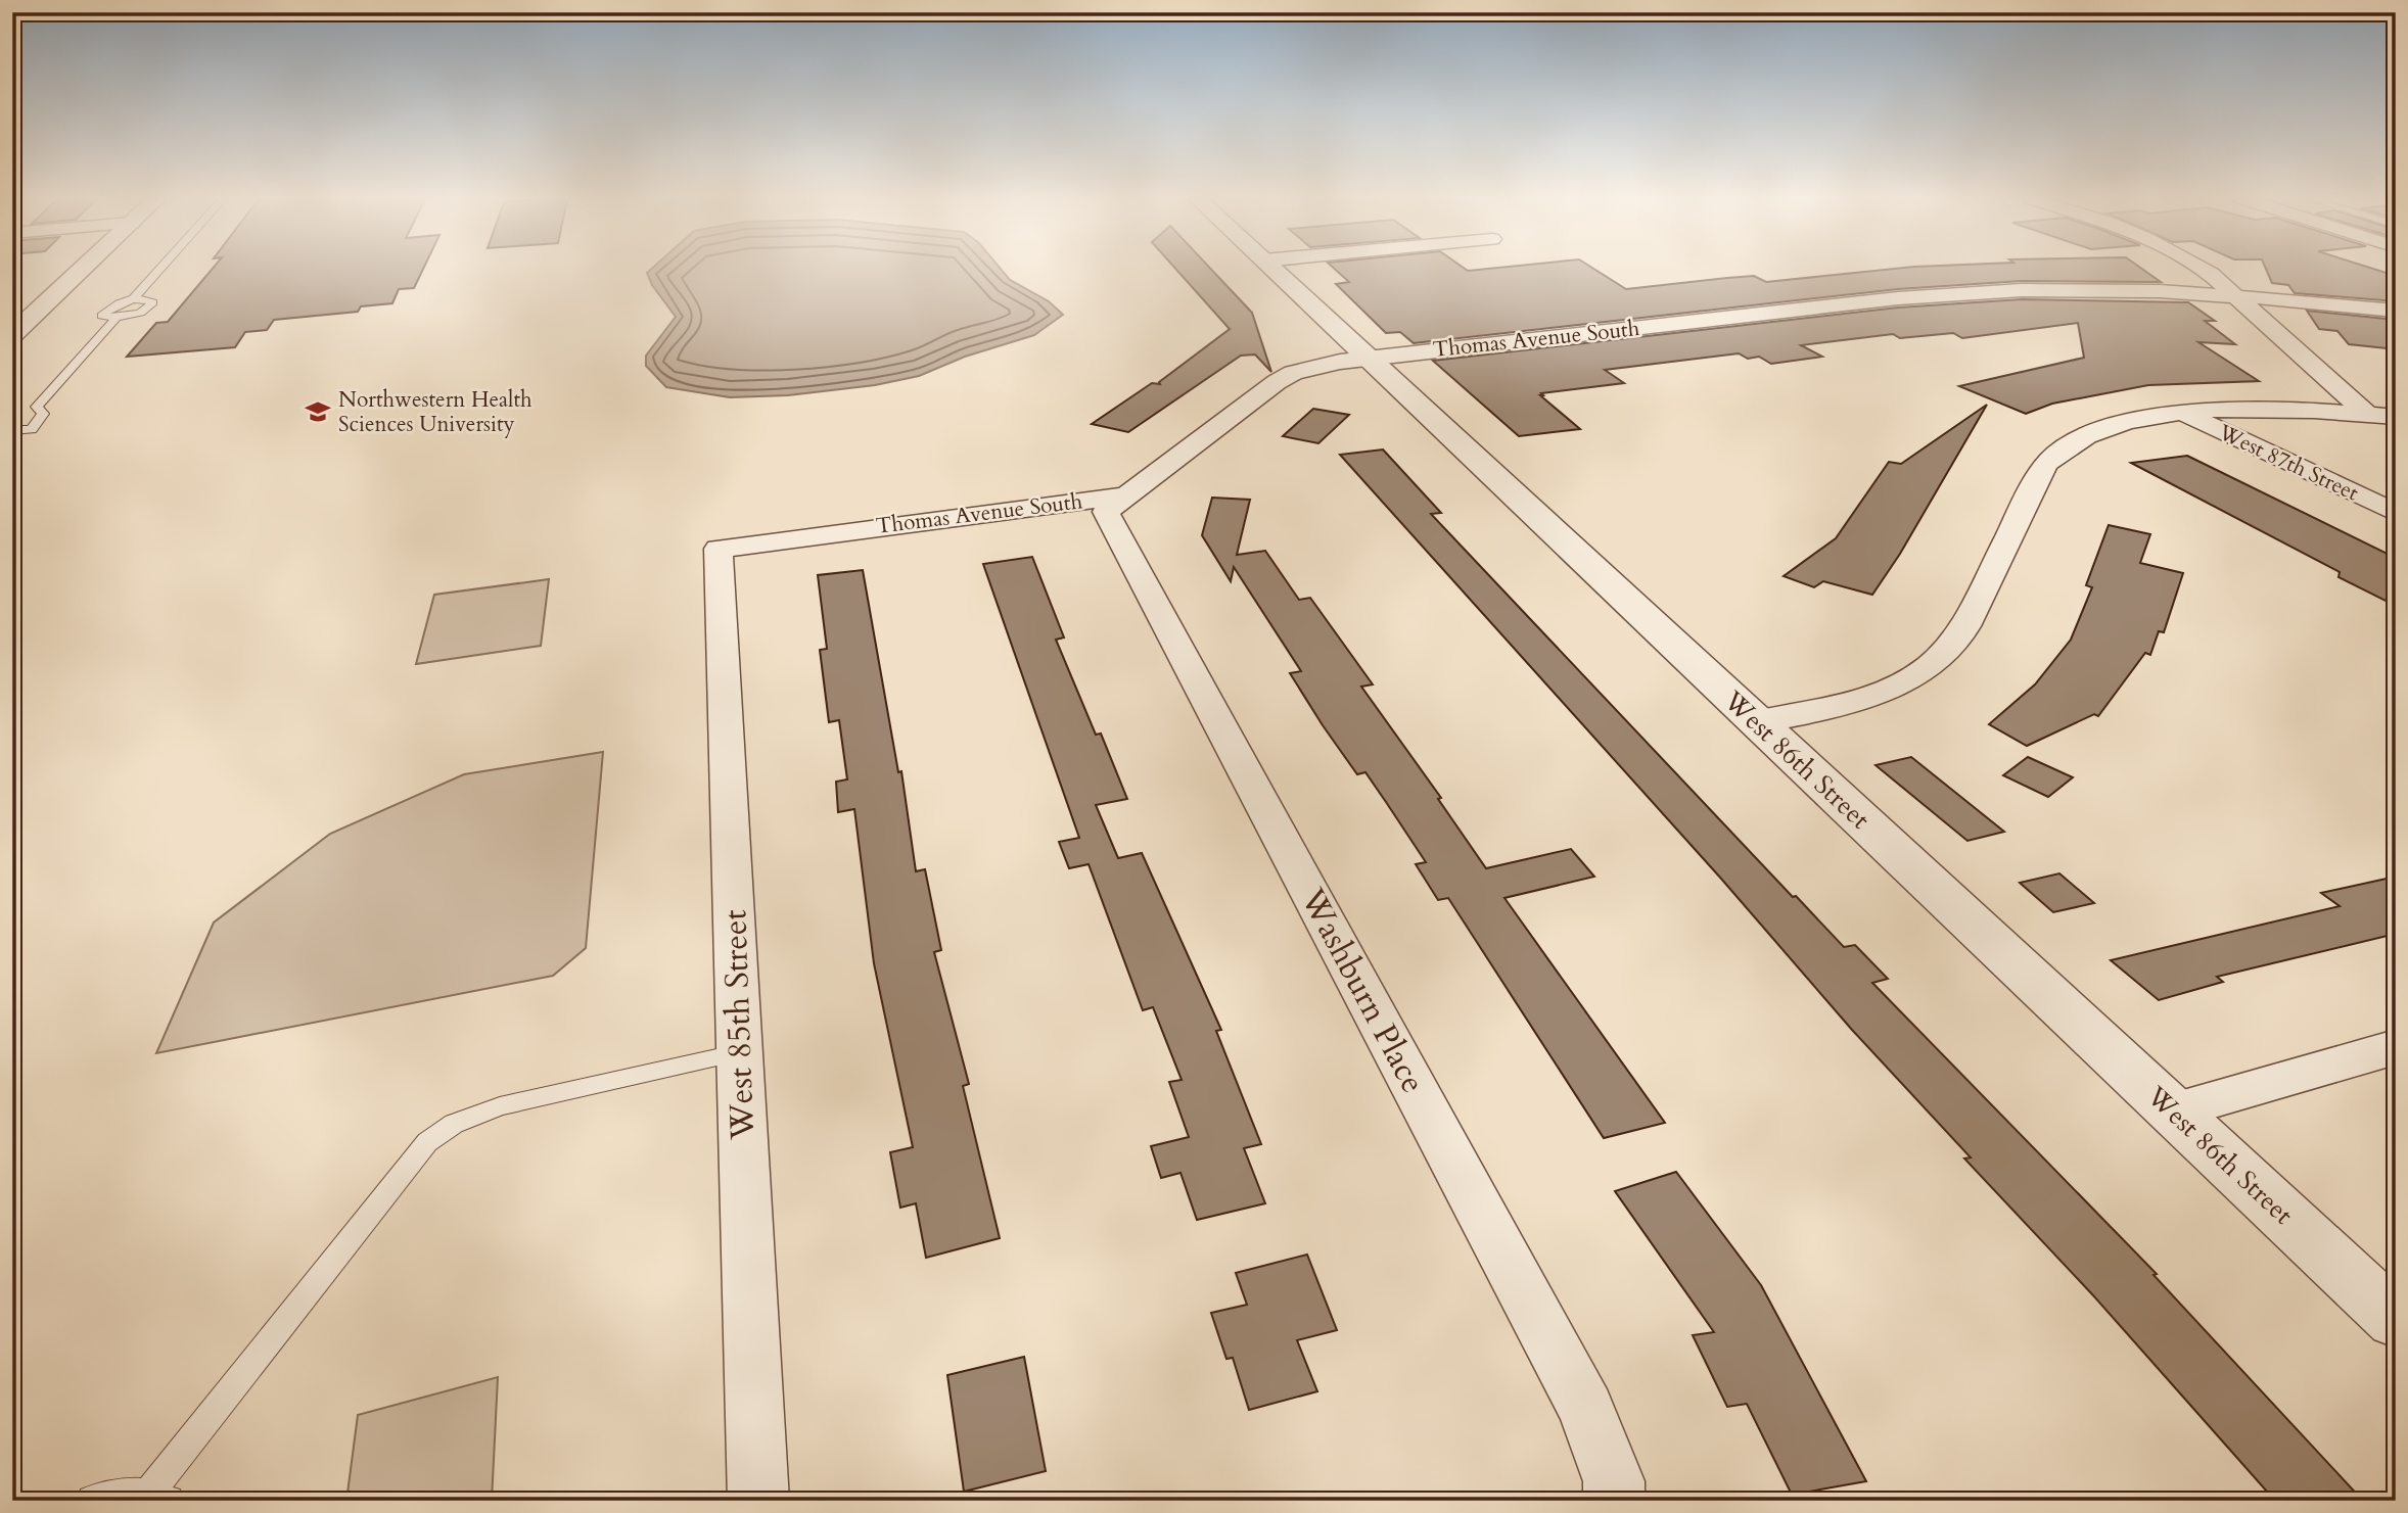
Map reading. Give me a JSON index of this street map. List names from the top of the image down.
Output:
{
  "streets": {
    "street": [
      "Thomas Avenue South",
      "West 87th Street",
      "West 86th Street",
      "Washburn Place",
      "West 85th Street"
    ]
  },
  "crossings": [
    ["Thomas Avenue South", "West 86th Street"],
    ["Thomas Avenue South", "Washburn Place"],
    ["Thomas Avenue South", "West 85th Street"]
  ],
  "places": {
    "school or university": ["Northwestern Health Sciences University"]
  }
}
